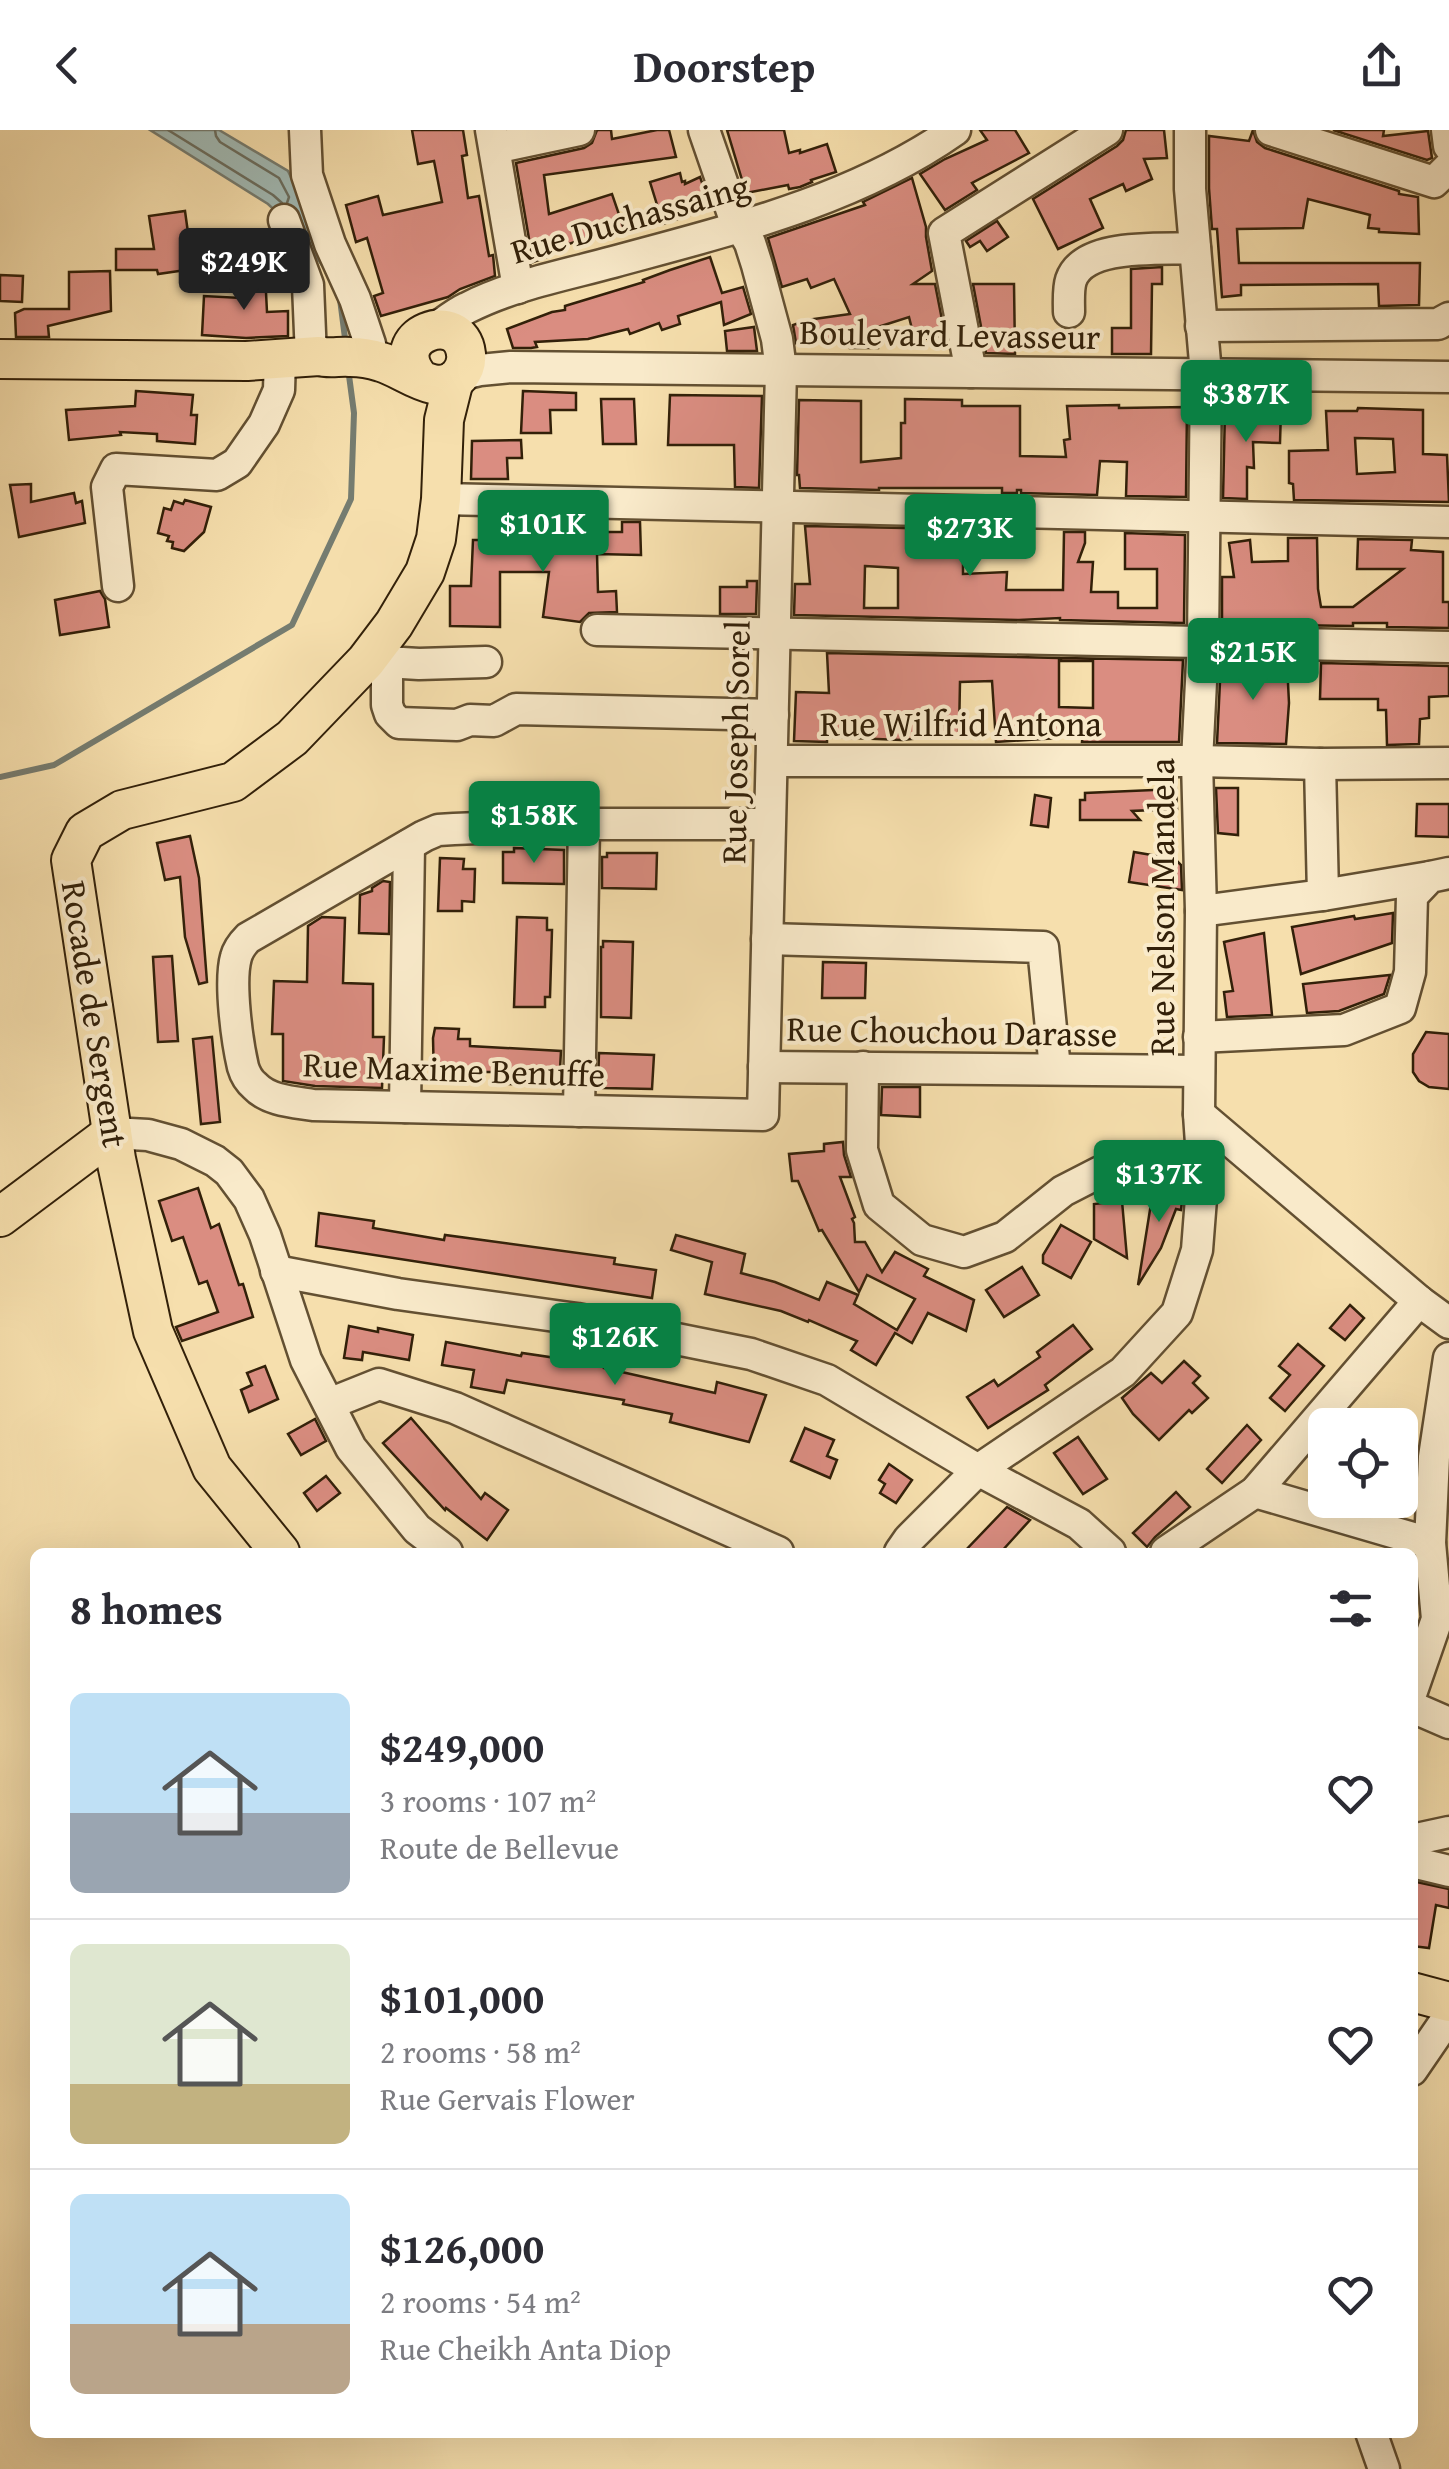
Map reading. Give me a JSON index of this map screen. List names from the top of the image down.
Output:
{
  "streets": {
    "main road": ["Rocade de Sergent"],
    "street": [
      "Rue Duchassaing",
      "Boulevard Levasseur",
      "Rue Wilfrid Antona",
      "Rue Joseph Sorel",
      "Rue Nelson Mandela",
      "Rue Chouchou Darasse",
      "Rue Maxime Benuffe"
    ]
  },
  "crossings": [
    ["Rue Duchassaing", "Boulevard Levasseur"],
    ["Rue Duchassaing", "Rue Joseph Sorel"],
    ["Rue Duchassaing", "Rocade de Sergent"],
    ["Boulevard Levasseur", "Rue Joseph Sorel"],
    ["Boulevard Levasseur", "Rue Nelson Mandela"],
    ["Boulevard Levasseur", "Rocade de Sergent"],
    ["Rue Wilfrid Antona", "Rue Joseph Sorel"],
    ["Rue Wilfrid Antona", "Rue Nelson Mandela"],
    ["Rue Joseph Sorel", "Rue Chouchou Darasse"],
    ["Rue Joseph Sorel", "Rue Maxime Benuffe"],
    ["Rue Nelson Mandela", "Rue Chouchou Darasse"]
  ],
  "page": {
    "header": "Doorstep",
    "price": [
      "$249K",
      "$387K",
      "$101K",
      "$273K",
      "$215K",
      "$158K",
      "$137K",
      "$126K"
    ],
    "heading": "8 homes",
    "list": [
      {
        "name": "$249,000",
        "note": "3 rooms · 107 m² · Route de Bellevue"
      },
      {
        "name": "$101,000",
        "note": "2 rooms · 58 m² · Rue Gervais Flower"
      },
      {
        "name": "$126,000",
        "note": "2 rooms · 54 m² · Rue Cheikh Anta Diop"
      }
    ]
  }
}
